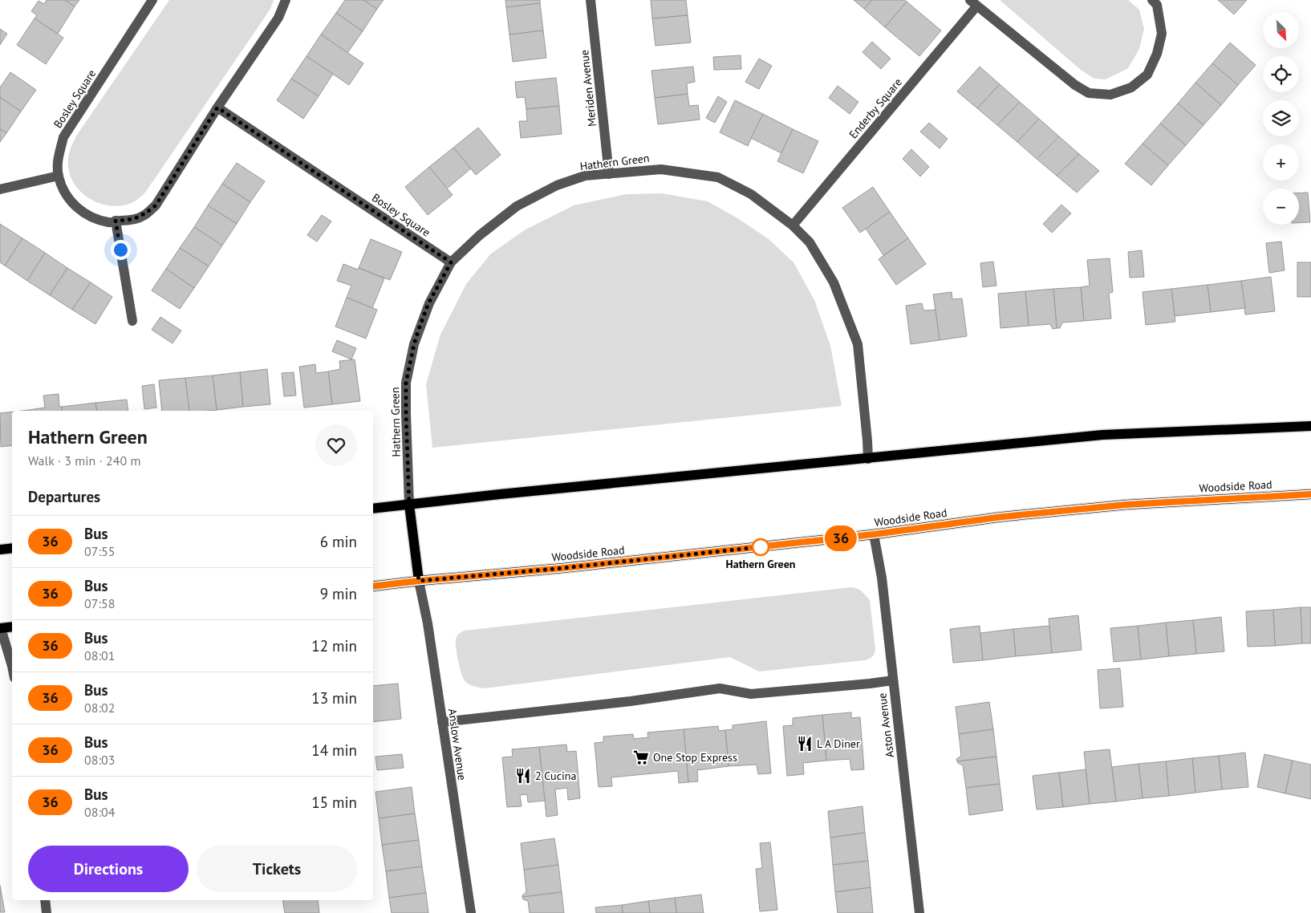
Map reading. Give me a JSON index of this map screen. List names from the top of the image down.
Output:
{
  "streets": {
    "main road": ["Woodside Road"],
    "street": [
      "Meriden Avenue",
      "Bosley Square",
      "Enderby Square",
      "Hathern Green",
      "Aston Avenue",
      "Anslow Avenue"
    ]
  },
  "crossings": [
    ["Meriden Avenue", "Hathern Green"],
    ["Bosley Square", "Hathern Green"],
    ["Enderby Square", "Hathern Green"],
    ["Woodside Road", "Aston Avenue"],
    ["Woodside Road", "Anslow Avenue"]
  ],
  "places": {
    "other": ["Hathern Green"],
    "restaurant": ["L A Diner", "2 Cucina"],
    "supermarket": ["One Stop Express"]
  },
  "lines": ["bus line 36"],
  "north": "bottom right",
  "page": {
    "on_map": "36",
    "map_buttons": ["+", "−"],
    "heading": [
      ["Hathern Green", "Walk · 3 min · 240 m"],
      "Departures"
    ],
    "list": [
      {
        "mark": "36",
        "name": "Bus",
        "note": "07:55",
        "value": "6 min"
      },
      {
        "mark": "36",
        "name": "Bus",
        "note": "07:58",
        "value": "9 min"
      },
      {
        "mark": "36",
        "name": "Bus",
        "note": "08:01",
        "value": "12 min"
      },
      {
        "mark": "36",
        "name": "Bus",
        "note": "08:02",
        "value": "13 min"
      },
      {
        "mark": "36",
        "name": "Bus",
        "note": "08:03",
        "value": "14 min"
      },
      {
        "mark": "36",
        "name": "Bus",
        "note": "08:04",
        "value": "15 min"
      }
    ],
    "buttons": ["Directions", "Tickets"]
  }
}
